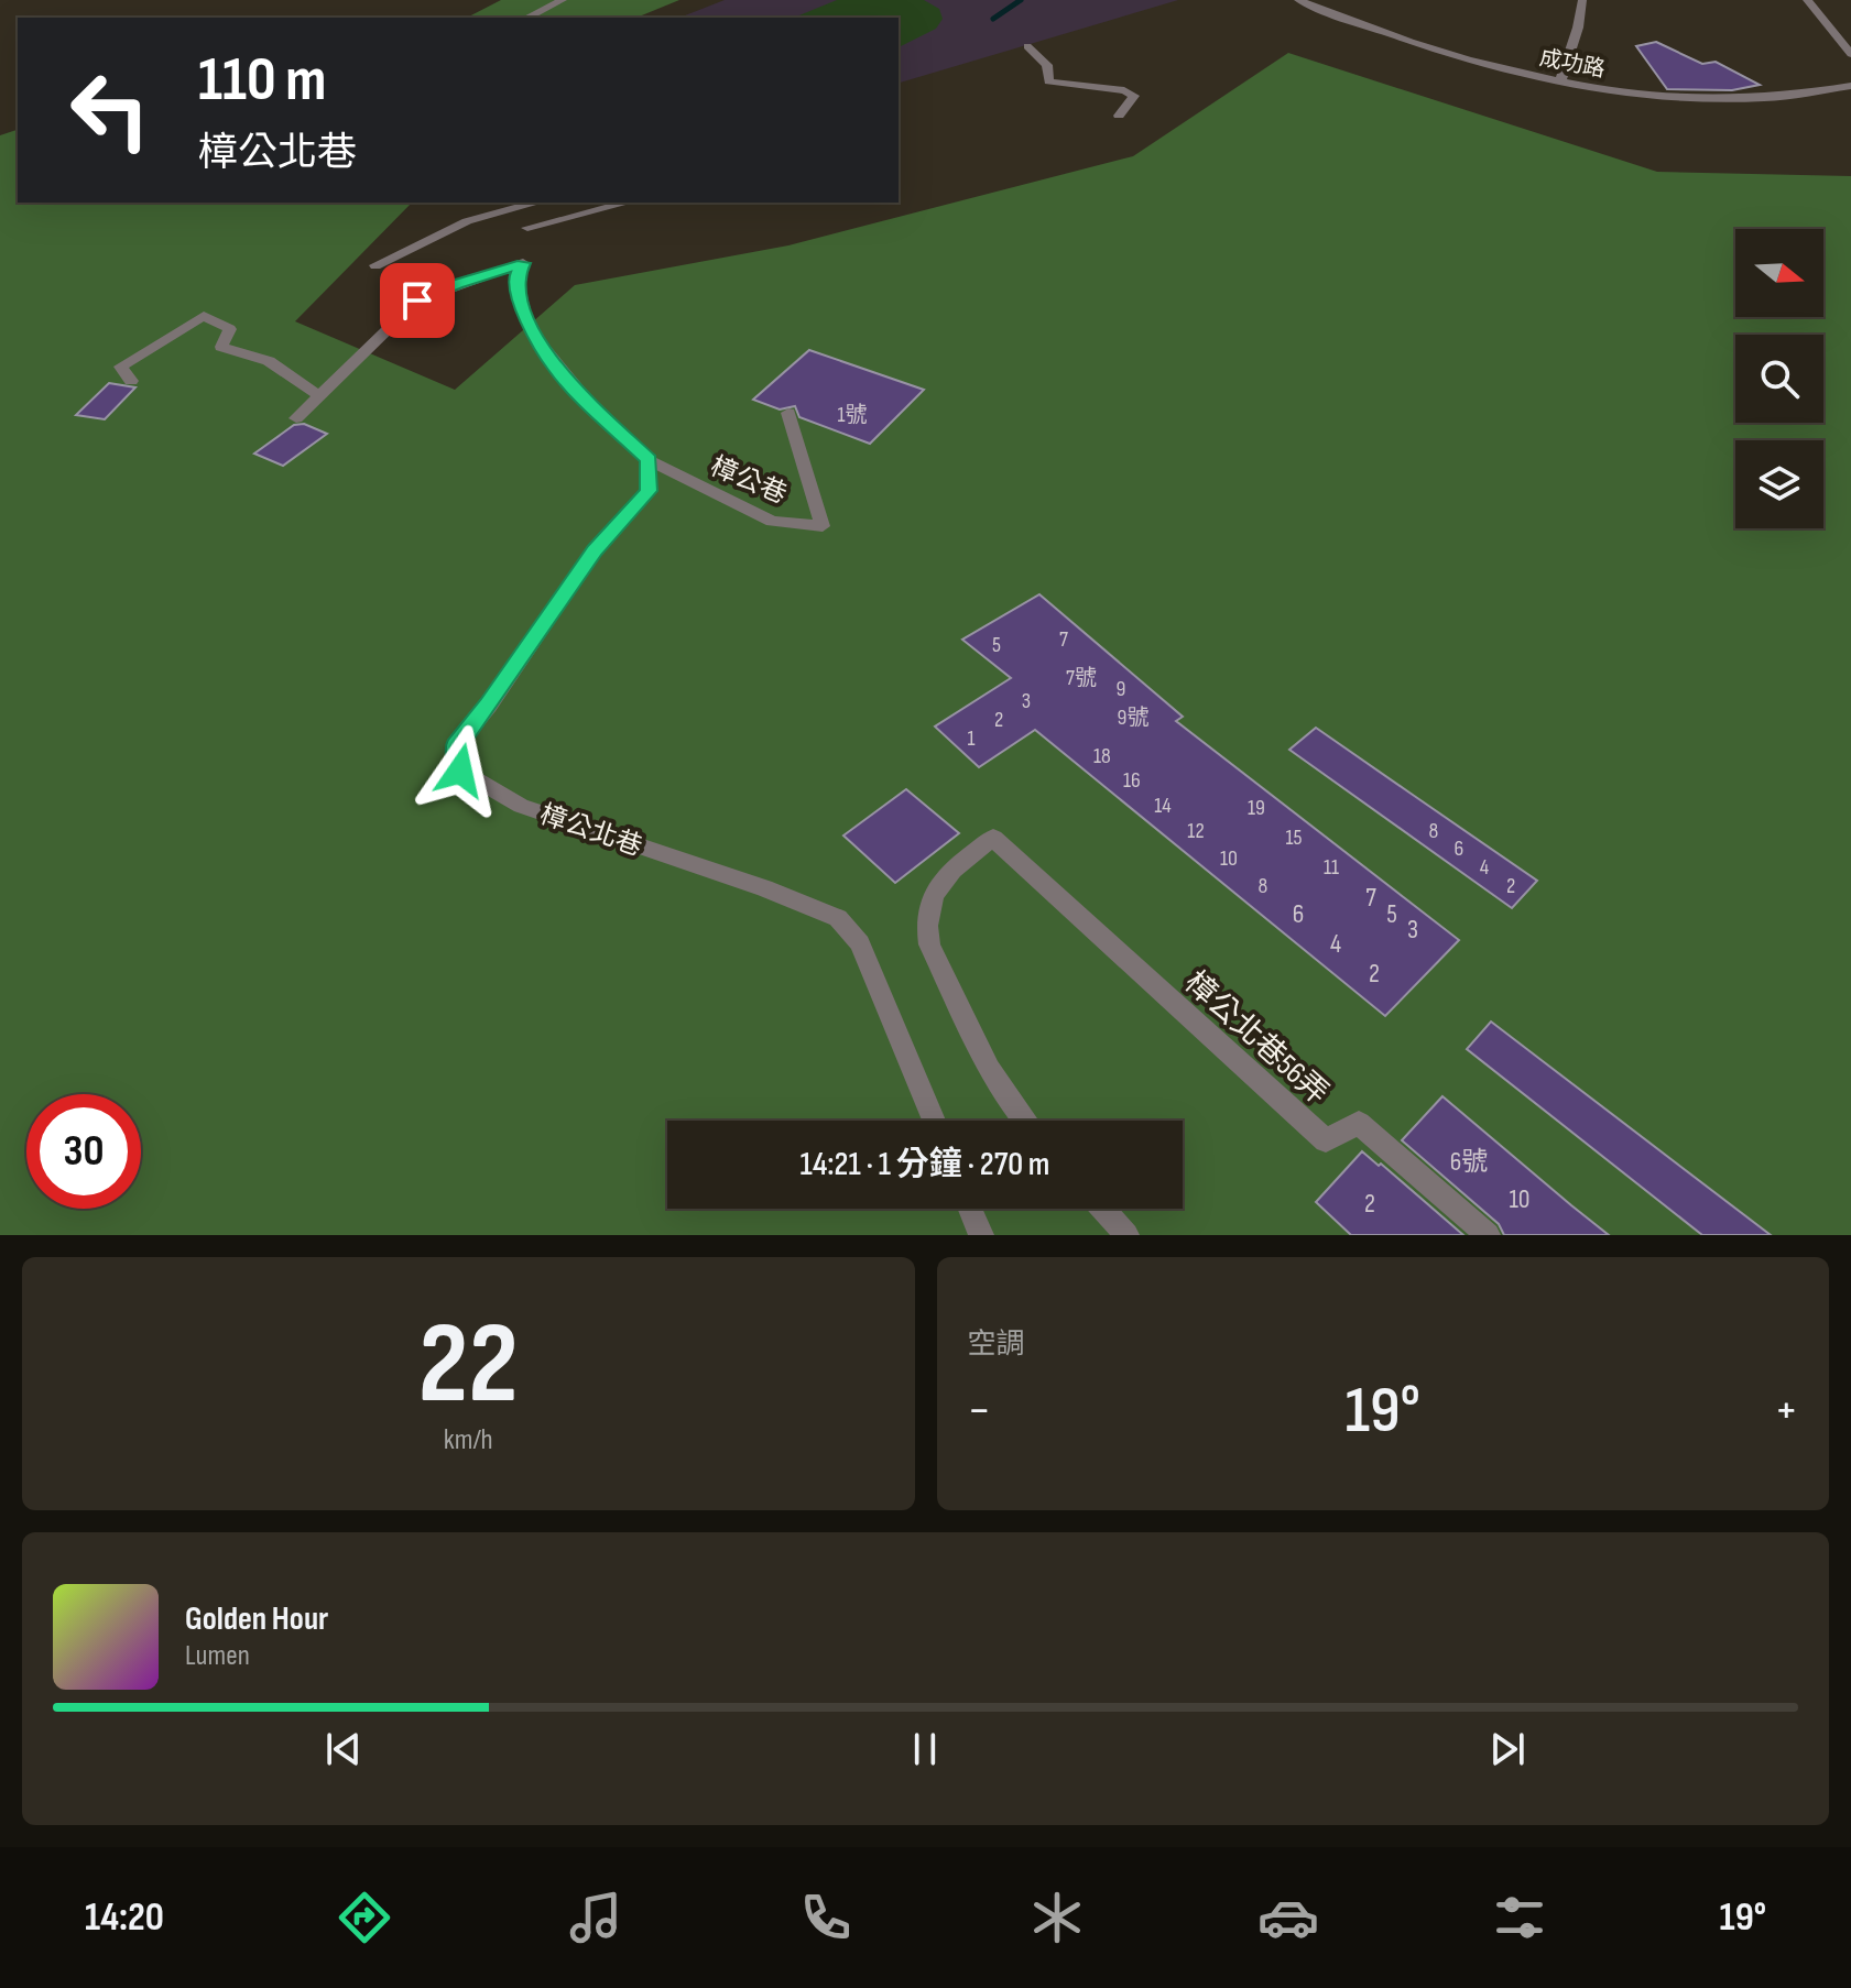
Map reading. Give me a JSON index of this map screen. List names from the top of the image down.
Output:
{
  "streets": {
    "street": [
      "成功路",
      "樟公巷",
      "樟公北巷",
      "樟公北巷56弄"
    ]
  },
  "crossings": [
    ["樟公巷", "樟公北巷"]
  ],
  "house_numbers": [
    "1號",
    "7",
    "5",
    "7號",
    "9",
    "3",
    "9號",
    "2",
    "1",
    "18",
    "16",
    "14",
    "19",
    "12",
    "8",
    "15",
    "6",
    "10",
    "11",
    "4",
    "8",
    "2",
    "7",
    "6",
    "5",
    "3",
    "4",
    "2",
    "6號",
    "10",
    "2"
  ],
  "north": "right",
  "page": {
    "turn": ["110 m", "樟公北巷"],
    "limit": "30",
    "trip": "14:21 · 1 分鐘 · 270 m",
    "tile": [
      ["22", "km/h"],
      "空調"
    ],
    "heat": ["−", "19°", "+"],
    "song": ["Golden Hour", "Lumen"],
    "tabs": ["14:20", "19°"]
  }
}
